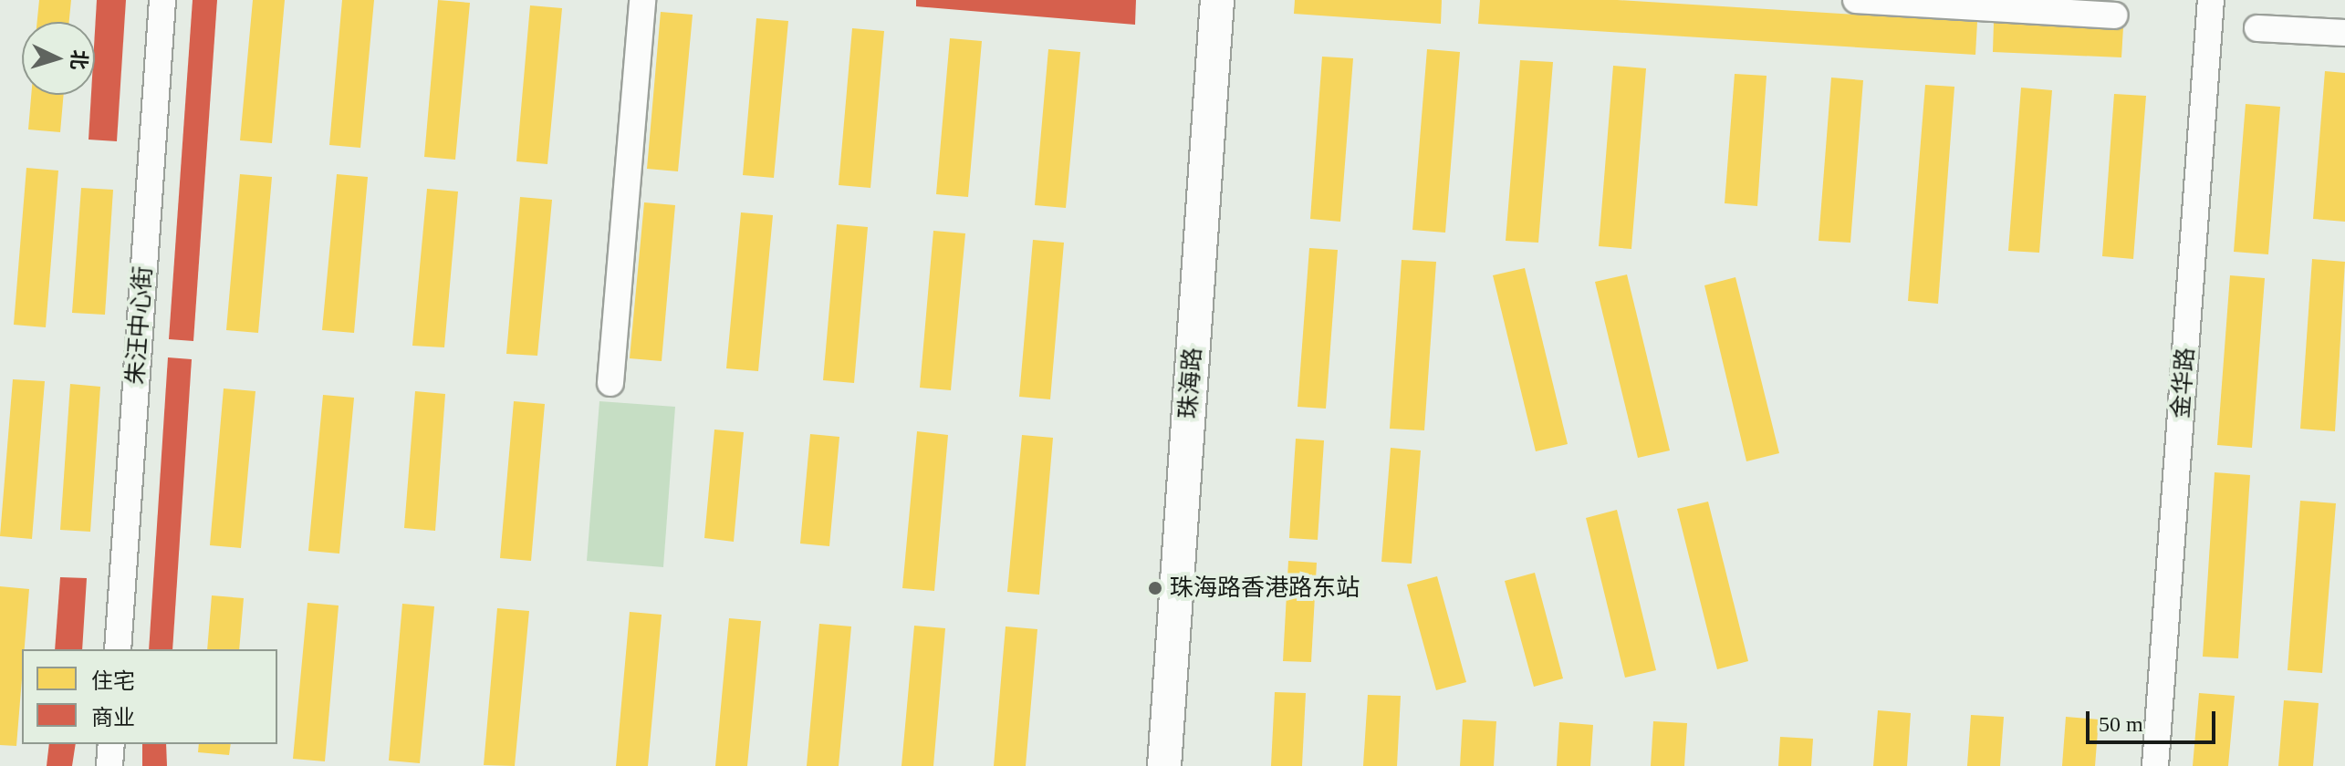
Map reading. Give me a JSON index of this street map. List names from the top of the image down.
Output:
{
  "streets": {
    "main road": ["珠海路"],
    "street": ["朱汪中心街", "金华路"]
  },
  "places": ["珠海路香港路东站"],
  "legend": ["住宅", "商业"],
  "scale_bar": "50 m",
  "north": "right"
}
